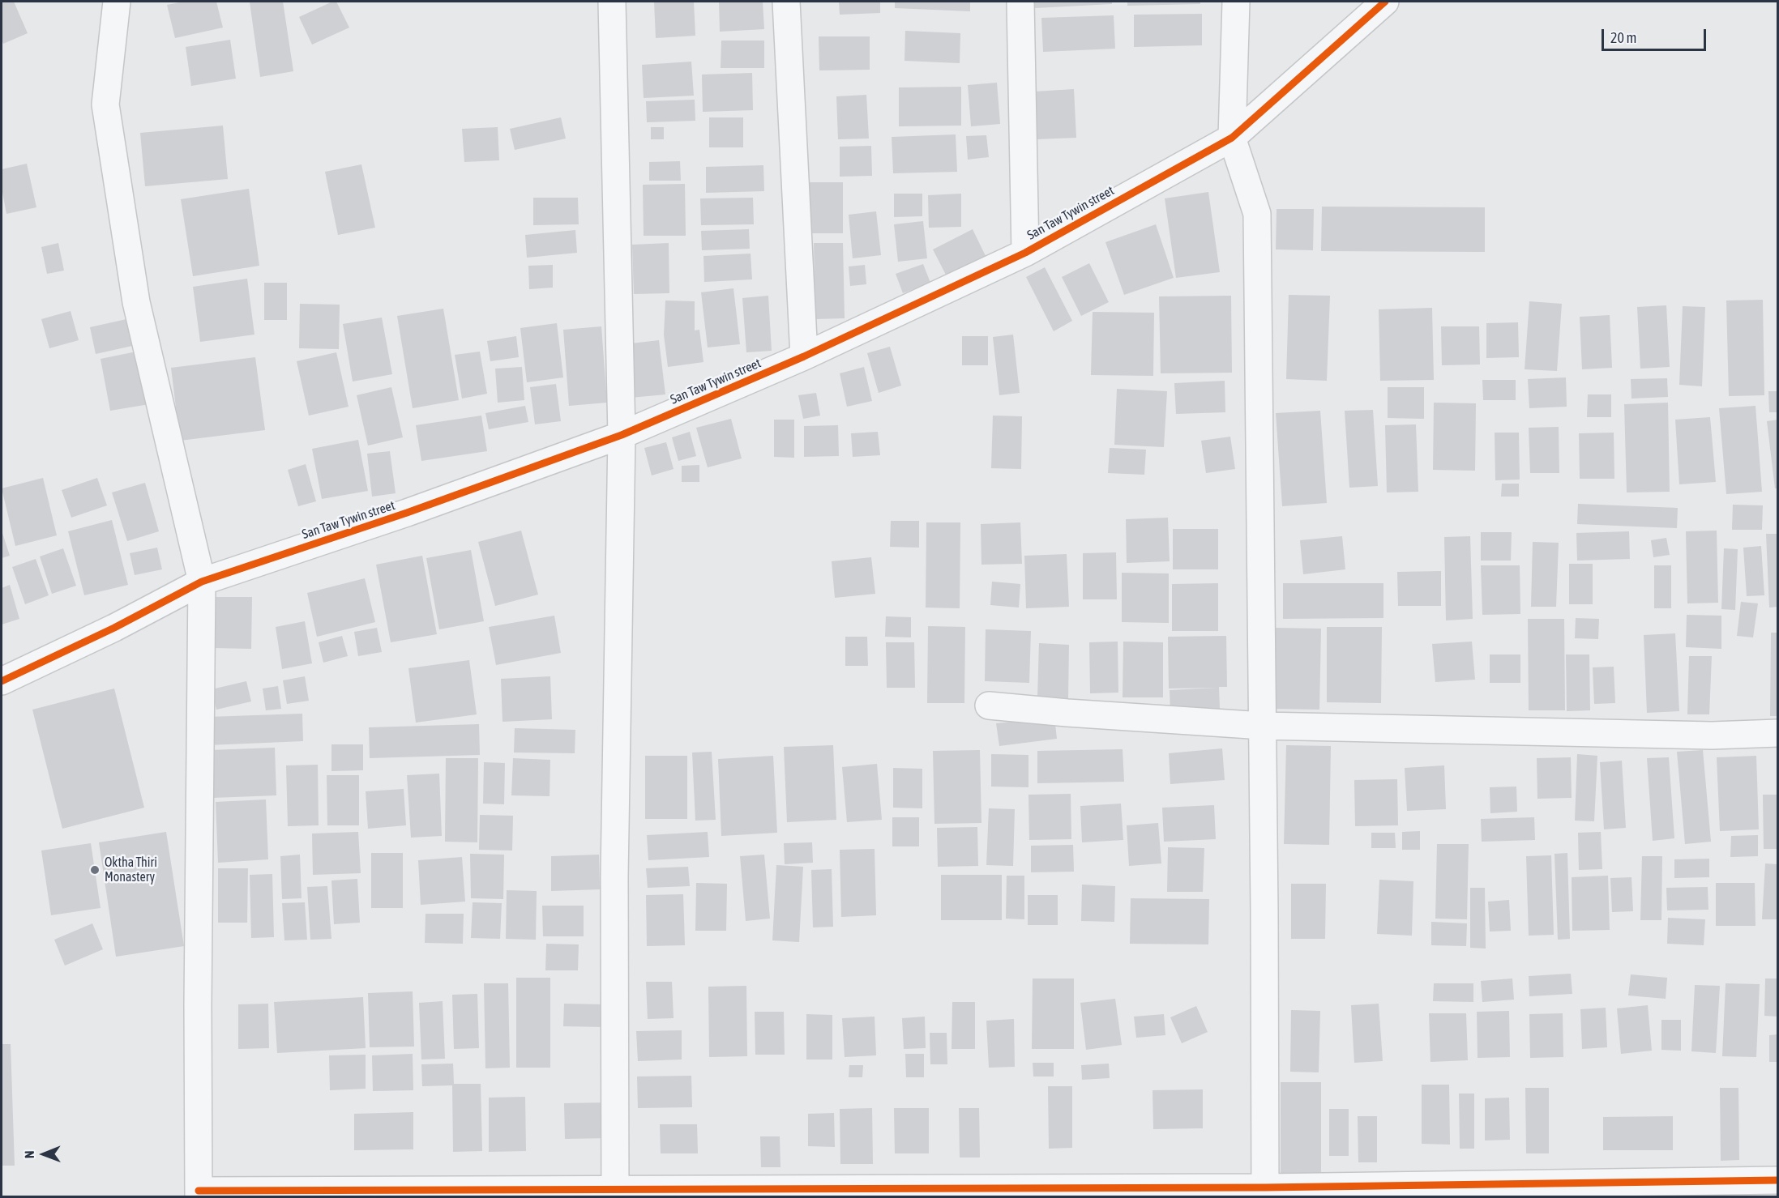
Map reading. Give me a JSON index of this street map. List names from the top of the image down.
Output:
{
  "streets": {
    "street": ["San Taw Tywin street"]
  },
  "places": ["Oktha Thiri Monastery"],
  "scale_bar": "20 m",
  "north": "left"
}
